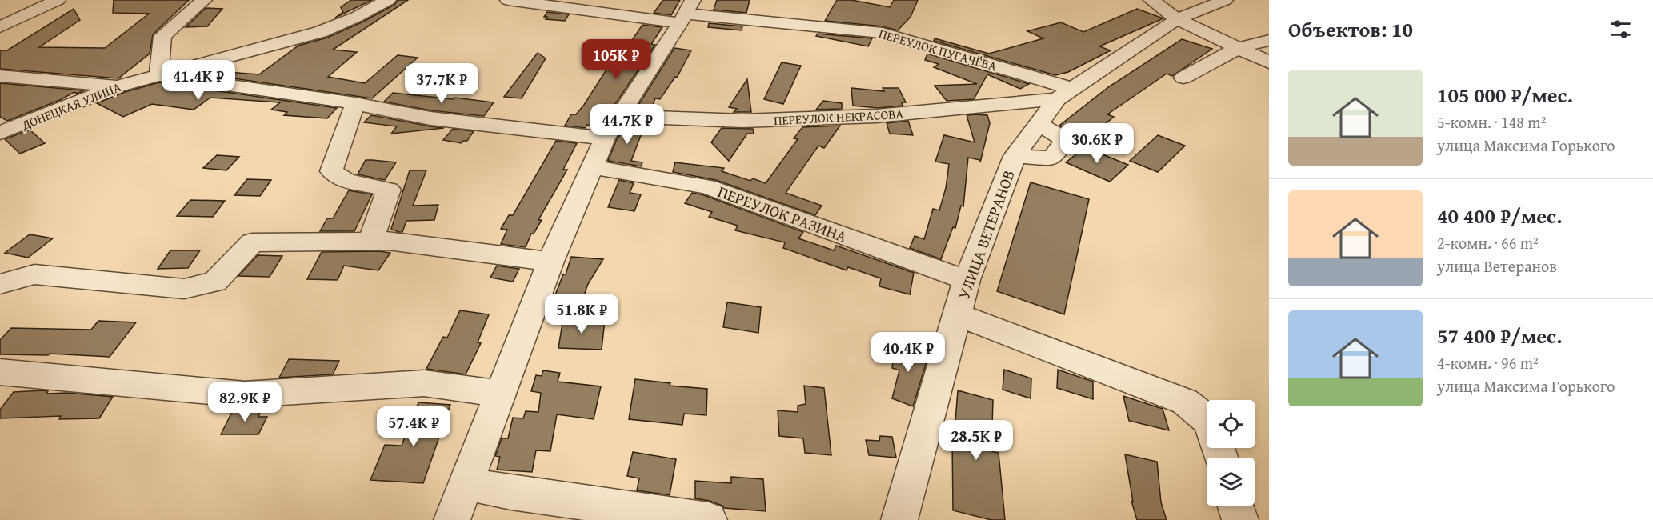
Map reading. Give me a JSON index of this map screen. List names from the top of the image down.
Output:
{
  "streets": {
    "street": [
      "ПЕРЕУЛОК ПУГАЧЁВА",
      "ДОНЕЦКАЯ УЛИЦА",
      "ПЕРЕУЛОК НЕКРАСОВА",
      "ПЕРЕУЛОК РАЗИНА",
      "УЛИЦА ВЕТЕРАНОВ"
    ]
  },
  "crossings": [
    ["ПЕРЕУЛОК ПУГАЧЁВА", "ПЕРЕУЛОК НЕКРАСОВА"],
    ["ПЕРЕУЛОК ПУГАЧЁВА", "УЛИЦА ВЕТЕРАНОВ"],
    ["ПЕРЕУЛОК НЕКРАСОВА", "УЛИЦА ВЕТЕРАНОВ"],
    ["ПЕРЕУЛОК РАЗИНА", "УЛИЦА ВЕТЕРАНОВ"]
  ],
  "page": {
    "heading": "Объектов: 10",
    "price": [
      "105K ₽",
      "41.4K ₽",
      "37.7K ₽",
      "44.7K ₽",
      "30.6K ₽",
      "51.8K ₽",
      "40.4K ₽",
      "82.9K ₽",
      "57.4K ₽",
      "28.5K ₽"
    ],
    "list": [
      {
        "name": "105 000 ₽/мес.",
        "note": "5-комн. · 148 m² · улица Максима Горького"
      },
      {
        "name": "40 400 ₽/мес.",
        "note": "2-комн. · 66 m² · улица Ветеранов"
      },
      {
        "name": "57 400 ₽/мес.",
        "note": "4-комн. · 96 m² · улица Максима Горького"
      }
    ]
  }
}
